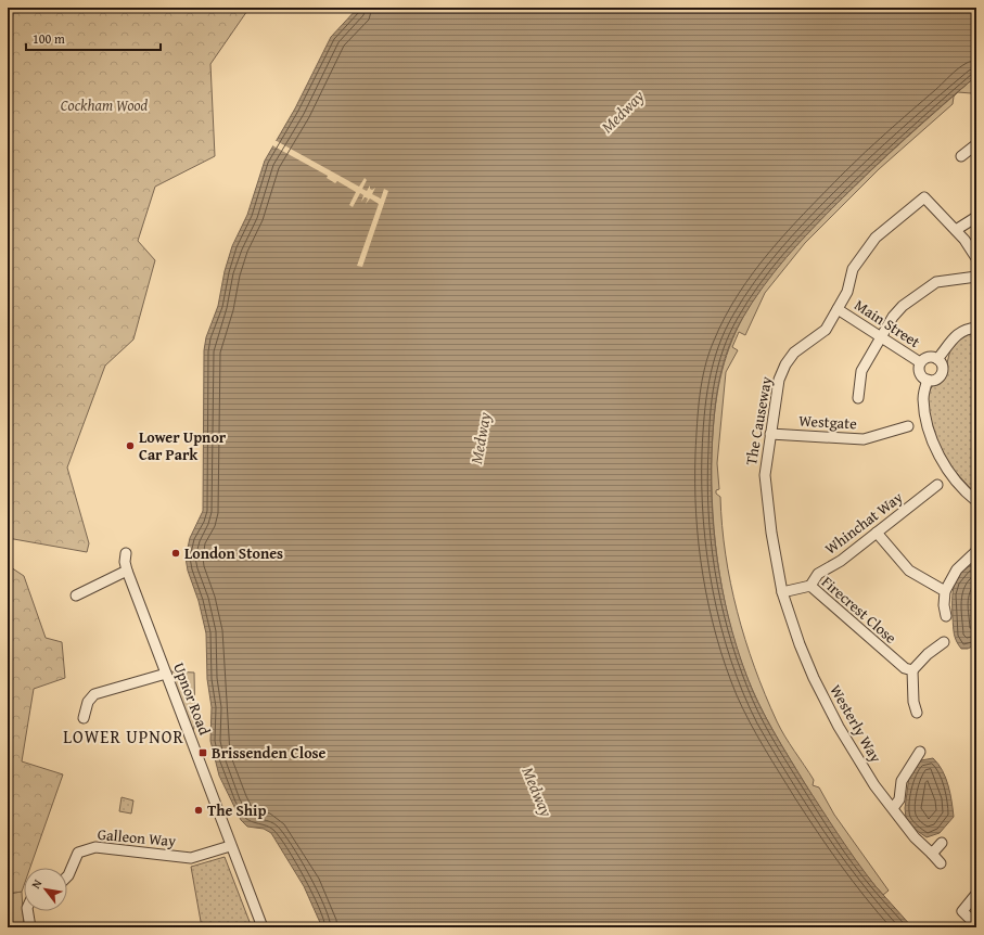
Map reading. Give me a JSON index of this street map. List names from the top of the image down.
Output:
{
  "streets": {
    "street": [
      "Main Street",
      "The Causeway",
      "Westgate",
      "Whinchat Way",
      "Firecrest Close",
      "Upnor Road",
      "Westerly Way",
      "Galleon Way"
    ]
  },
  "crossings": [
    ["Main Street", "The Causeway"],
    ["The Causeway", "Westgate"],
    ["The Causeway", "Firecrest Close"],
    ["The Causeway", "Westerly Way"],
    ["Whinchat Way", "Firecrest Close"],
    ["Firecrest Close", "Westerly Way"],
    ["Upnor Road", "Galleon Way"]
  ],
  "districts": ["LOWER UPNOR"],
  "water": ["Medway"],
  "parks": ["Cockham Wood"],
  "places": {
    "other": ["Lower Upnor Car Park", "London Stones", "The Ship"],
    "transit": ["Brissenden Close"]
  },
  "scale_bar": "100 m",
  "north": "top left"
}
